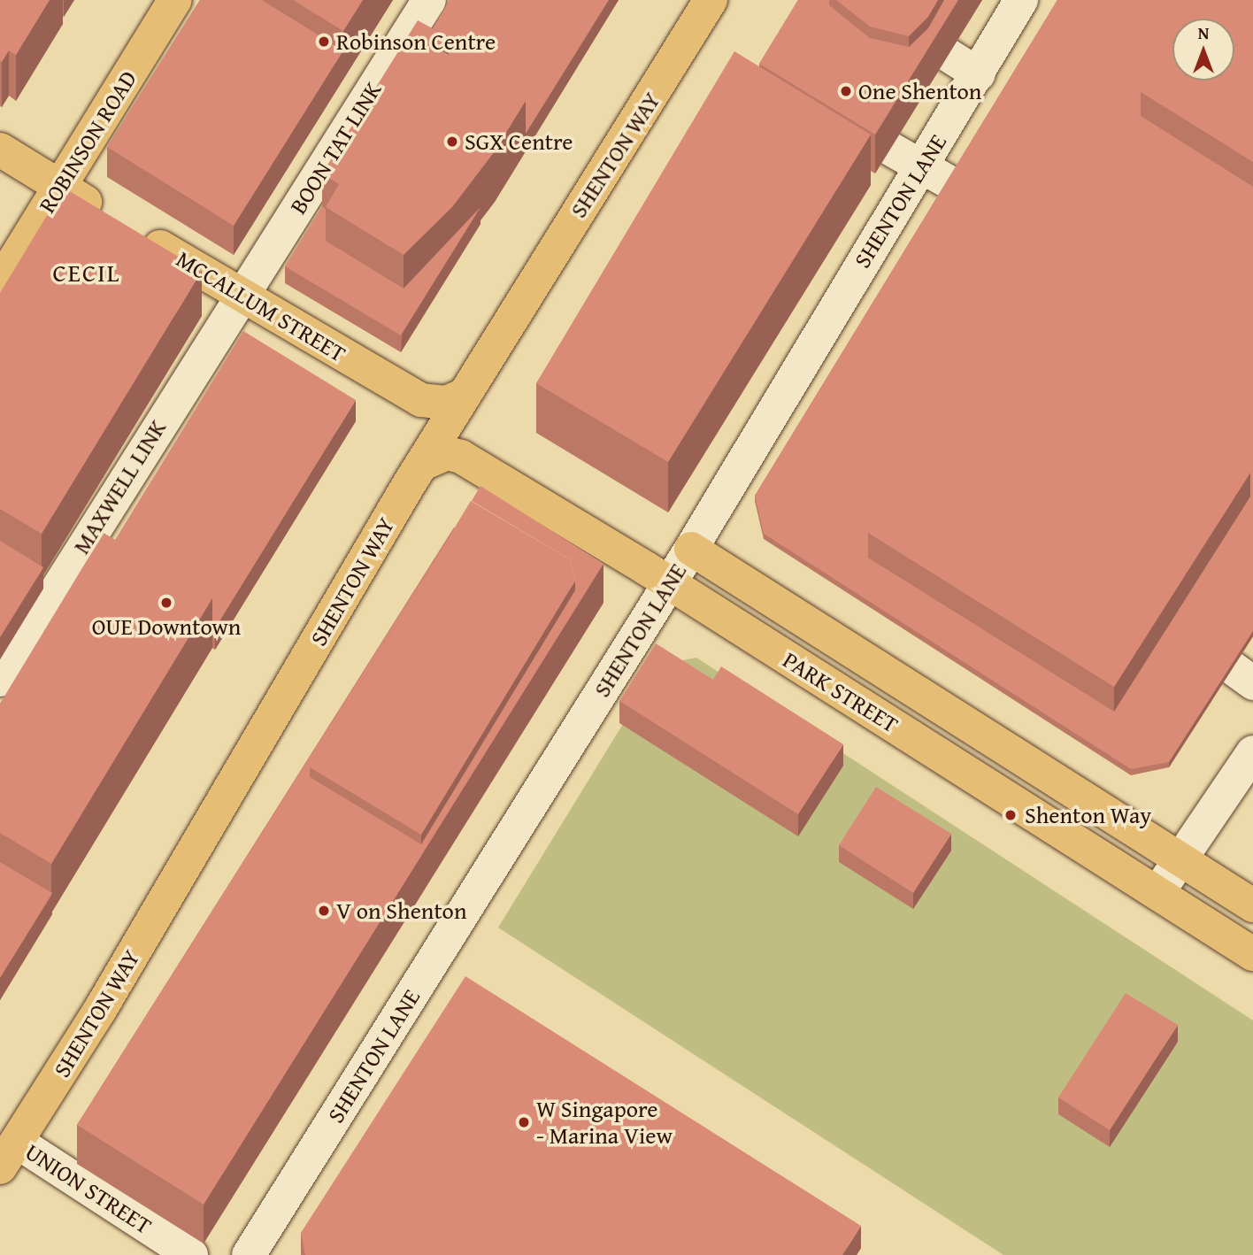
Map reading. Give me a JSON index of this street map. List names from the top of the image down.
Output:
{
  "streets": {
    "main road": [
      "ROBINSON ROAD",
      "SHENTON WAY",
      "MCCALLUM STREET",
      "PARK STREET"
    ],
    "street": [
      "BOON TAT LINK",
      "SHENTON LANE",
      "MAXWELL LINK",
      "UNION STREET"
    ]
  },
  "crossings": [
    ["ROBINSON ROAD", "MCCALLUM STREET"],
    ["BOON TAT LINK", "MCCALLUM STREET"],
    ["BOON TAT LINK", "MAXWELL LINK"],
    ["SHENTON WAY", "MCCALLUM STREET"],
    ["SHENTON WAY", "PARK STREET"],
    ["SHENTON WAY", "UNION STREET"],
    ["SHENTON LANE", "PARK STREET"],
    ["MCCALLUM STREET", "MAXWELL LINK"]
  ],
  "districts": ["CECIL"],
  "places": [
    "Robinson Centre",
    "One Shenton",
    "SGX Centre",
    "OUE Downtown",
    "Shenton Way",
    "V on Shenton",
    "W Singapore - Marina View"
  ],
  "north": "top"
}
